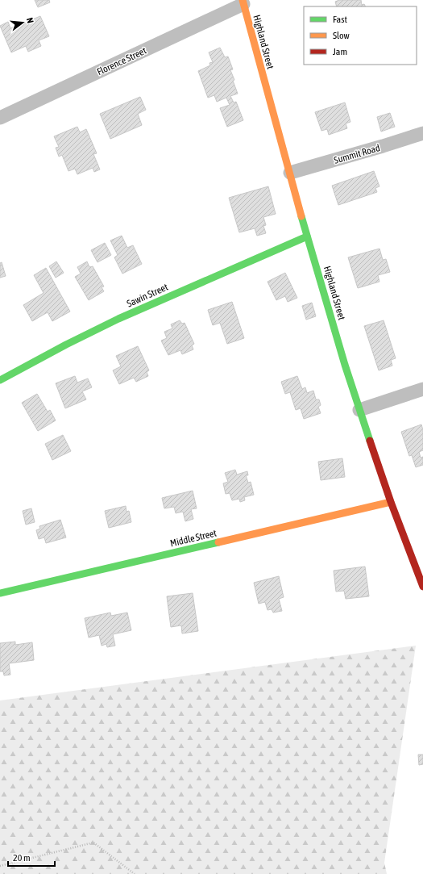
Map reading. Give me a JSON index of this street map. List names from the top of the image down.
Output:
{
  "streets": {
    "street": [
      "Highland Street",
      "Florence Street",
      "Summit Road",
      "Sawin Street",
      "Middle Street"
    ]
  },
  "crossings": [
    ["Highland Street", "Florence Street"],
    ["Highland Street", "Summit Road"],
    ["Highland Street", "Sawin Street"],
    ["Highland Street", "Middle Street"]
  ],
  "legend": ["Fast", "Slow", "Jam"],
  "scale_bar": "20 m",
  "north": "right"
}
